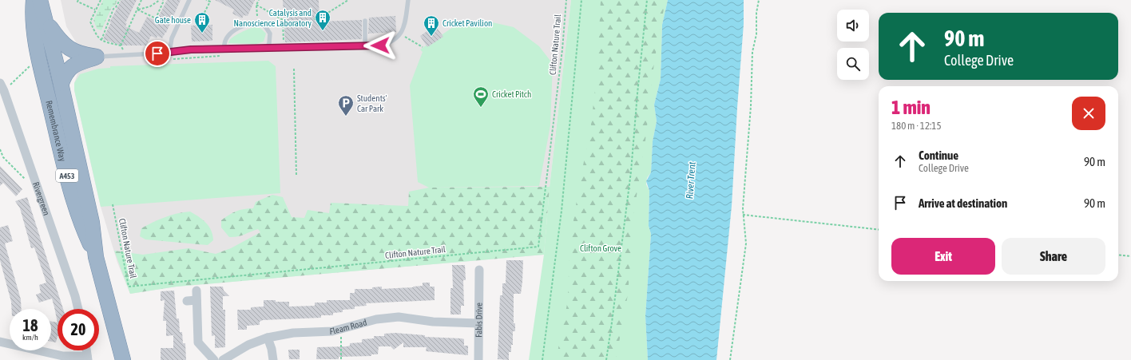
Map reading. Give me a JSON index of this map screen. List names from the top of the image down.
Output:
{
  "streets": {
    "highway": ["Remembrance Way", "A453"],
    "street": ["Rivergreen", "Fabis Drive", "Fleam Road"],
    "path": ["Clifton Nature Trail"]
  },
  "crossings": [
    ["Fabis Drive", "Fleam Road"]
  ],
  "water": ["River Trent"],
  "parks": ["Clifton Grove"],
  "places": {
    "building": ["Catalysis and Nanoscience Laboratory", "Gate house", "Cricket Pavilion"],
    "sports": ["Cricket Pitch"],
    "parking": ["Students' Car Park"]
  },
  "page": {
    "turn": ["90 m", "College Drive"],
    "heading": ["1 min", "180 m · 12:15"],
    "list": [
      {
        "name": "Continue",
        "note": "College Drive",
        "value": "90 m"
      },
      {
        "name": "Arrive at destination",
        "value": "90 m"
      }
    ],
    "buttons": ["Exit", "Share"],
    "speed": "18 km/h",
    "limit": "20"
  }
}
